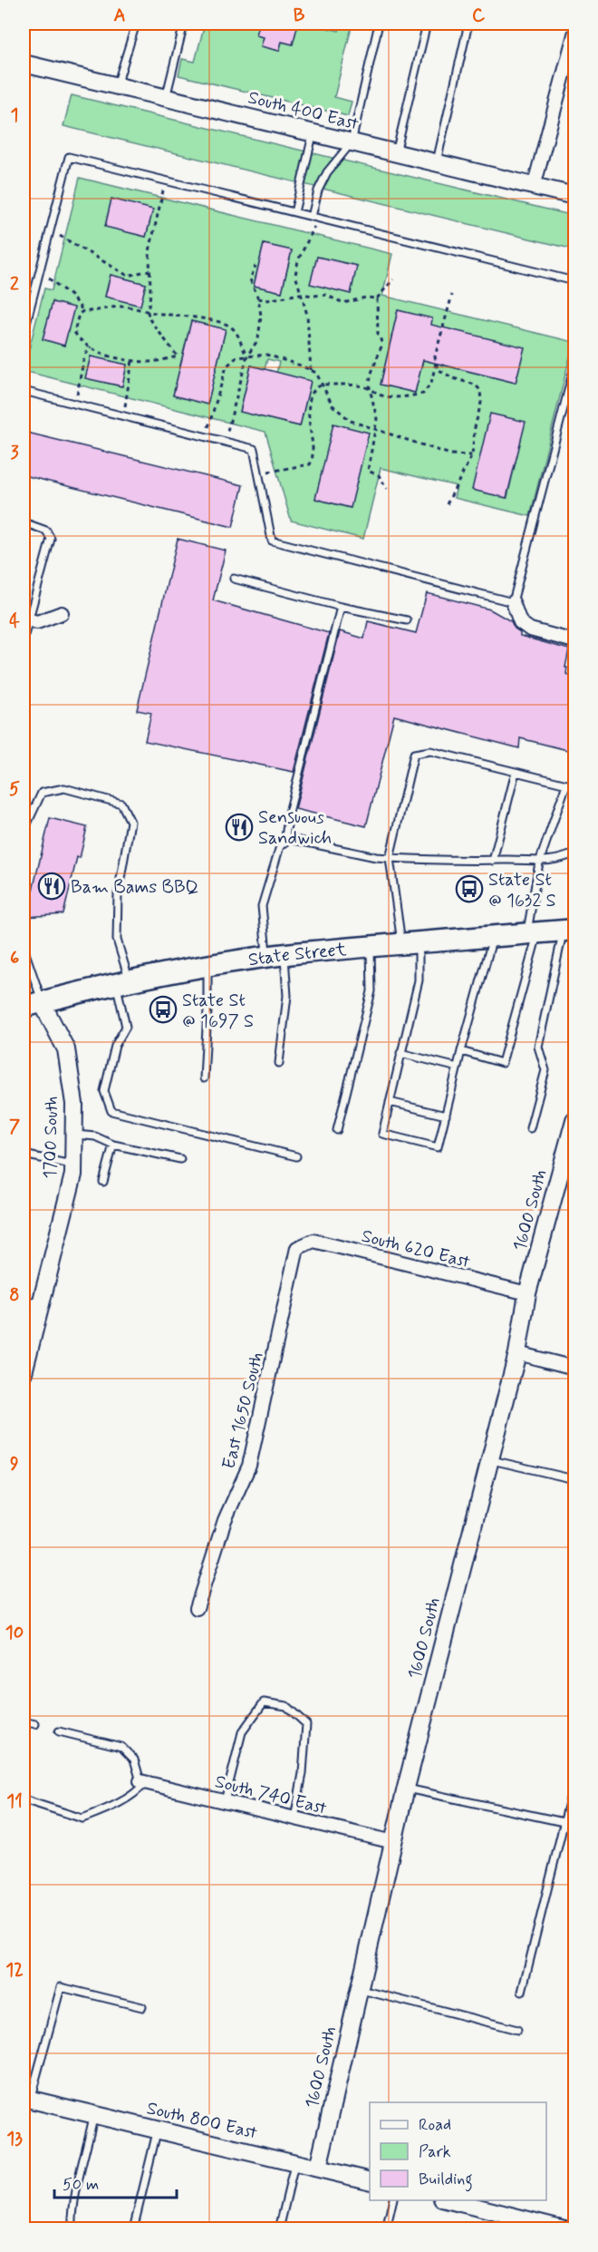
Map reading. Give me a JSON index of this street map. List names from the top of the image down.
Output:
{
  "streets": {
    "main road": ["State Street"],
    "street": [
      "South 400 East",
      "1700 South",
      "1600 South",
      "South 620 East",
      "East 1650 South",
      "South 740 East",
      "South 800 East"
    ]
  },
  "crossings": [
    ["State Street", "1700 South"],
    ["1600 South", "South 620 East"],
    ["1600 South", "South 740 East"],
    ["1600 South", "South 800 East"],
    ["South 620 East", "East 1650 South"]
  ],
  "places": {
    "restaurant": ["Sensuous Sandwich", "Bam Bams BBQ"],
    "bus stop": ["State St @ 1632 S", "State St @ 1697 S"]
  },
  "legend": ["Road", "Park", "Building"],
  "scale_bar": "50 m",
  "grid": {
    "columns": ["A", "B", "C"],
    "rows": [
      "1",
      "2",
      "3",
      "4",
      "5",
      "6",
      "7",
      "8",
      "9",
      "10",
      "11",
      "12",
      "13"
    ]
  }
}
